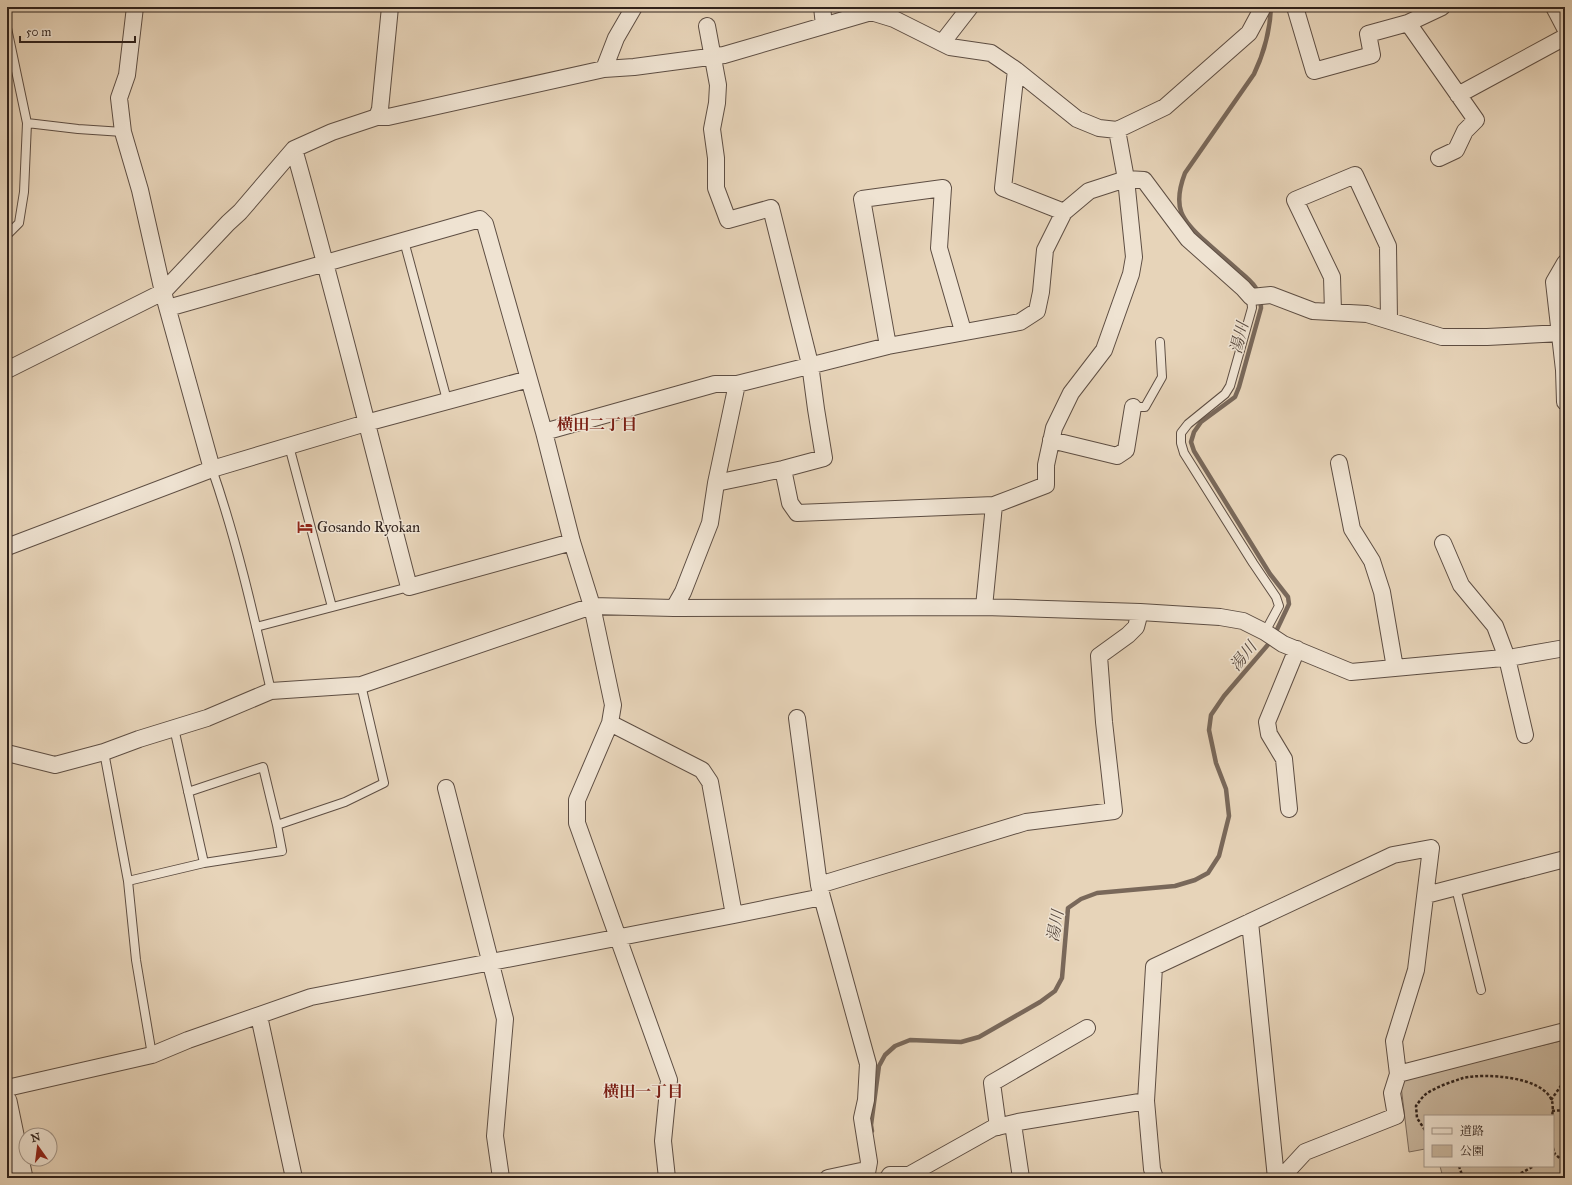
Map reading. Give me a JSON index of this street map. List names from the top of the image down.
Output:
{
  "districts": ["横田二丁目", "横田一丁目"],
  "water": ["湯川"],
  "places": {
    "hotel": ["Gosando Ryokan"]
  },
  "legend": ["道路", "公園"],
  "scale_bar": "50 m",
  "north": "top"
}
